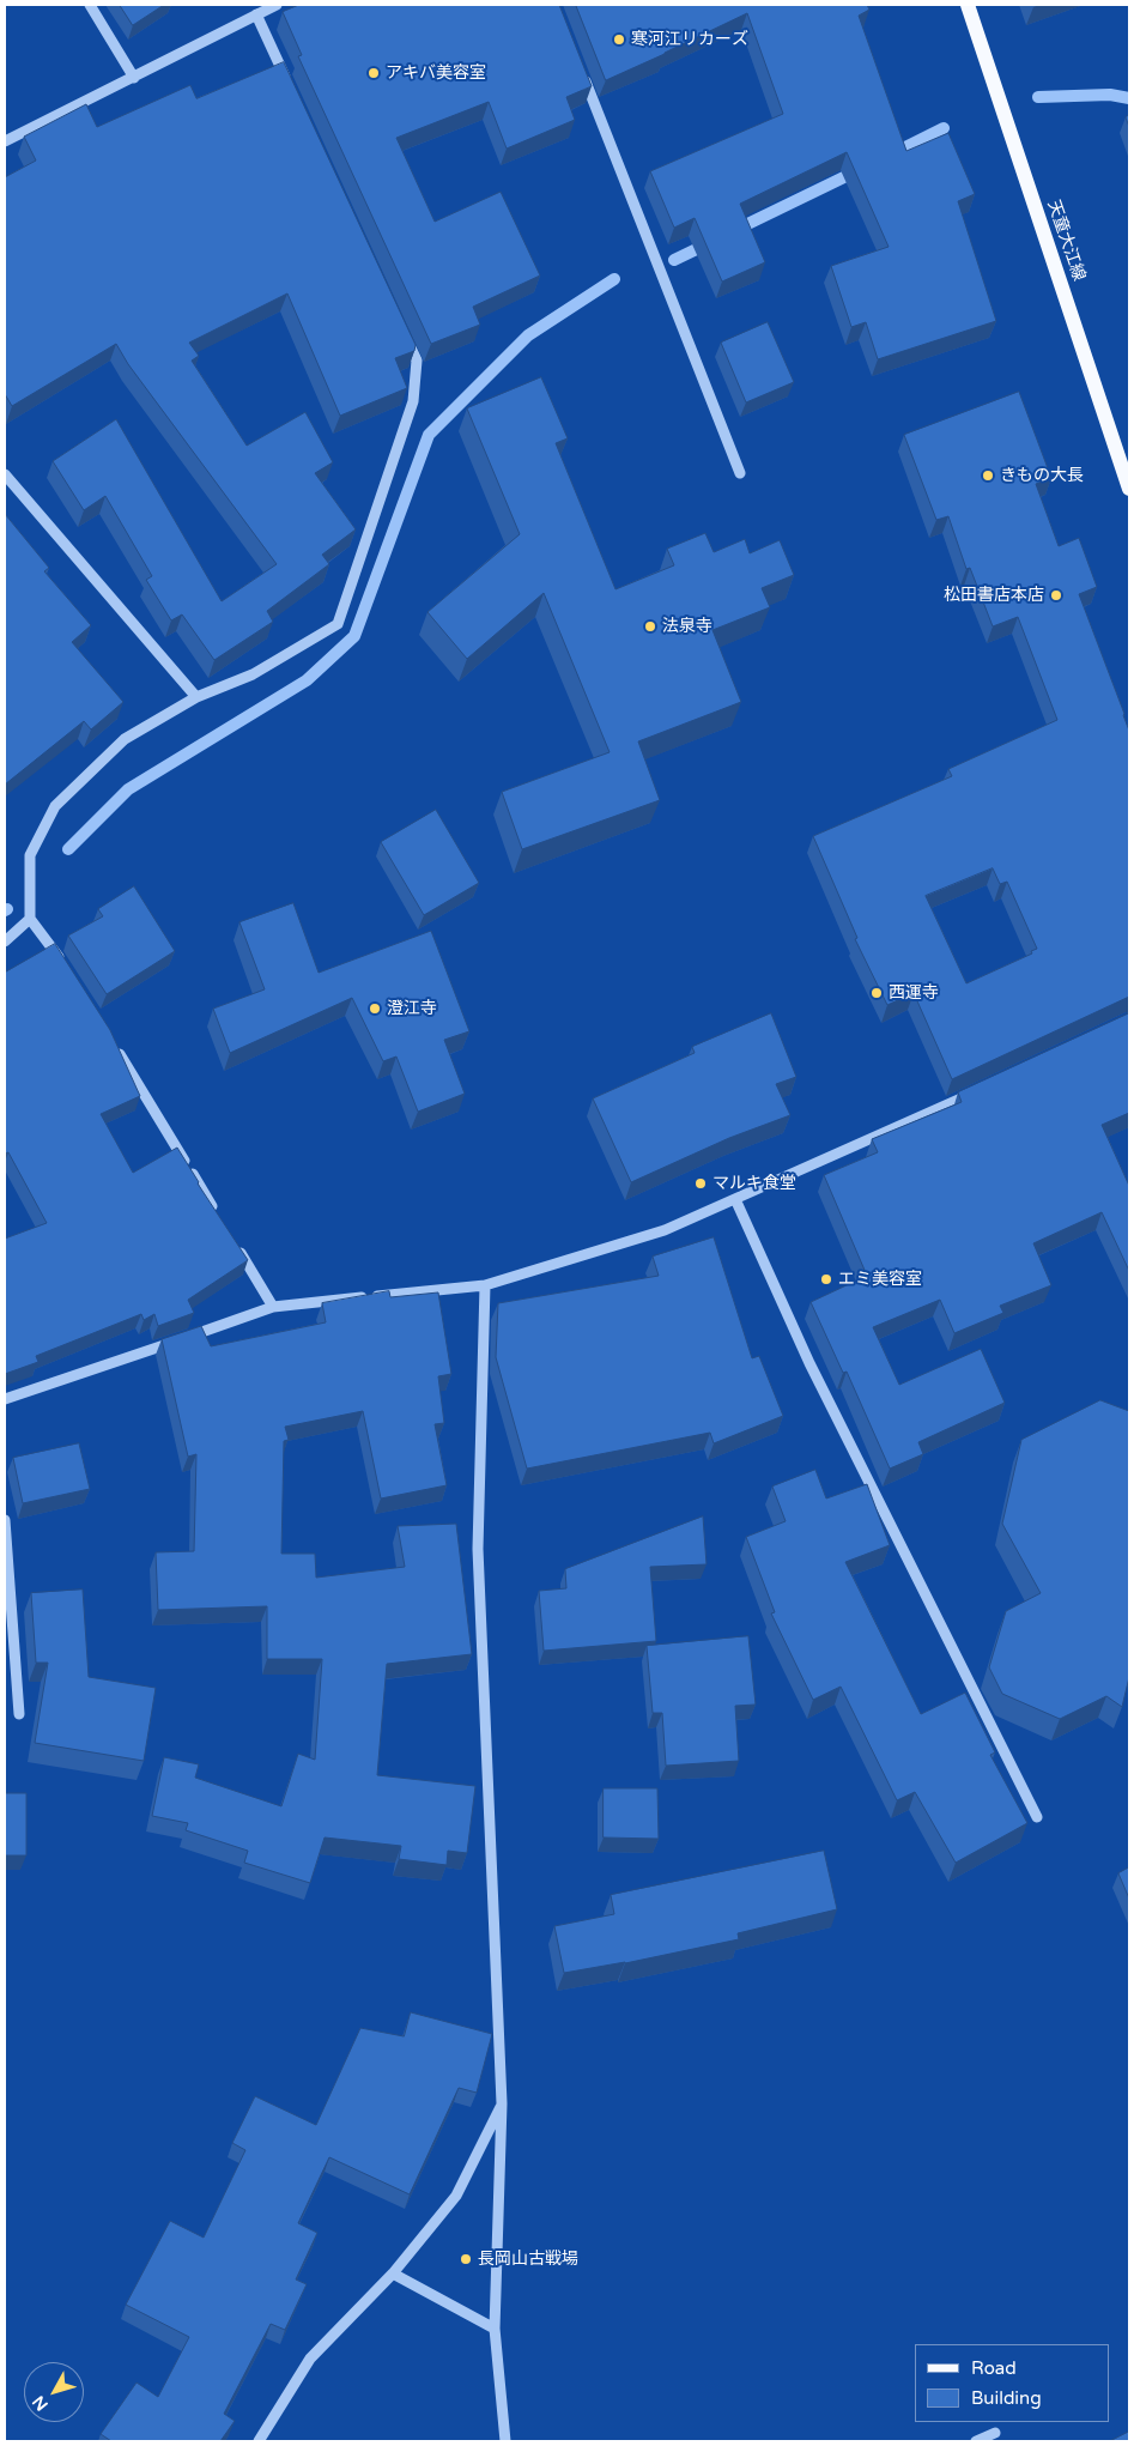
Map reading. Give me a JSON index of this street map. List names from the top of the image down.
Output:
{
  "streets": {
    "main road": ["天童大江線"]
  },
  "places": [
    "寒河江リカーズ",
    "アキバ美容室",
    "きもの大長",
    "松田書店本店",
    "法泉寺",
    "西運寺",
    "澄江寺",
    "マルキ食堂",
    "エミ美容室",
    "長岡山古戦場"
  ],
  "legend": ["Road", "Building"],
  "north": "bottom left"
}
